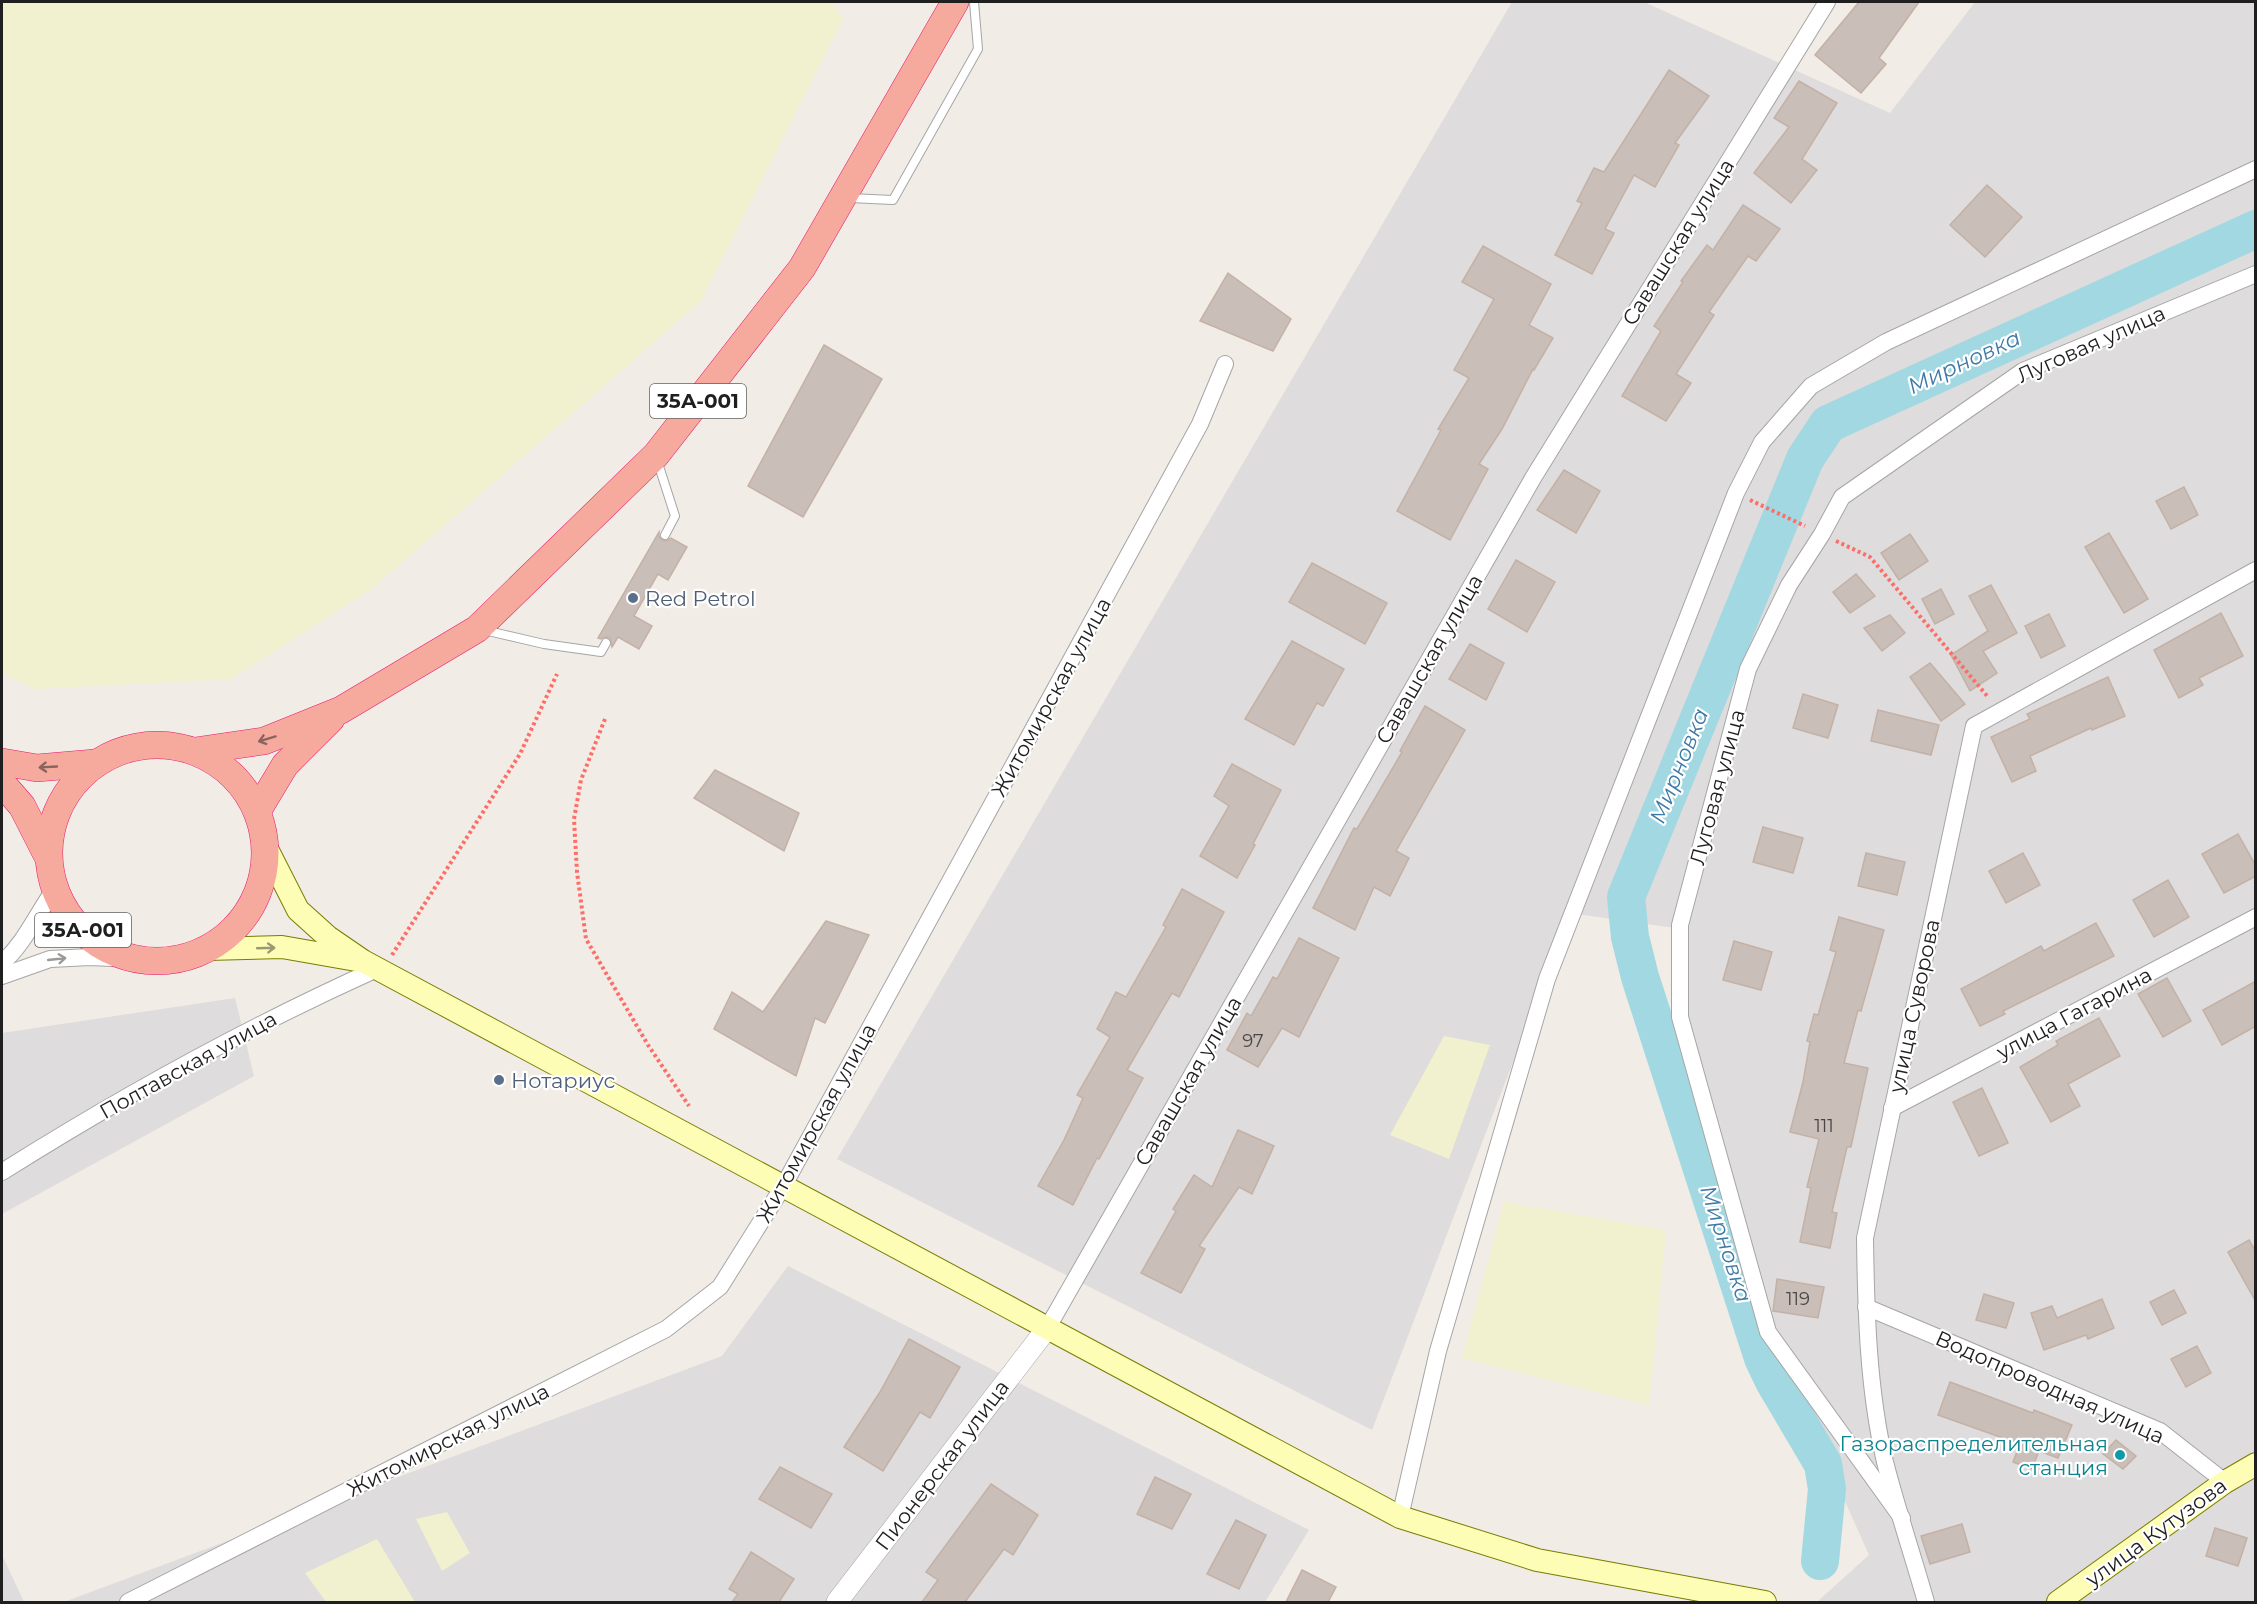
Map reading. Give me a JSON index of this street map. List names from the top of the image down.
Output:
{
  "streets": {
    "highway": ["35А-001"],
    "main road": ["улица Кутузова"],
    "street": [
      "Савашская улица",
      "Луговая улица",
      "Житомирская улица",
      "улица Суворова",
      "улица Гагарина",
      "Полтавская улица",
      "Водопроводная улица",
      "Пионерская улица"
    ]
  },
  "crossings": [
    ["Савашская улица", "Пионерская улица"],
    ["Луговая улица", "улица Суворова"],
    ["улица Суворова", "улица Гагарина"],
    ["улица Суворова", "Водопроводная улица"],
    ["Водопроводная улица", "улица Кутузова"]
  ],
  "water": ["Мирновка"],
  "places": ["Red Petrol", "Нотариус", "Газораспределительная станция"],
  "house_numbers": ["97", "111", "119"]
}
